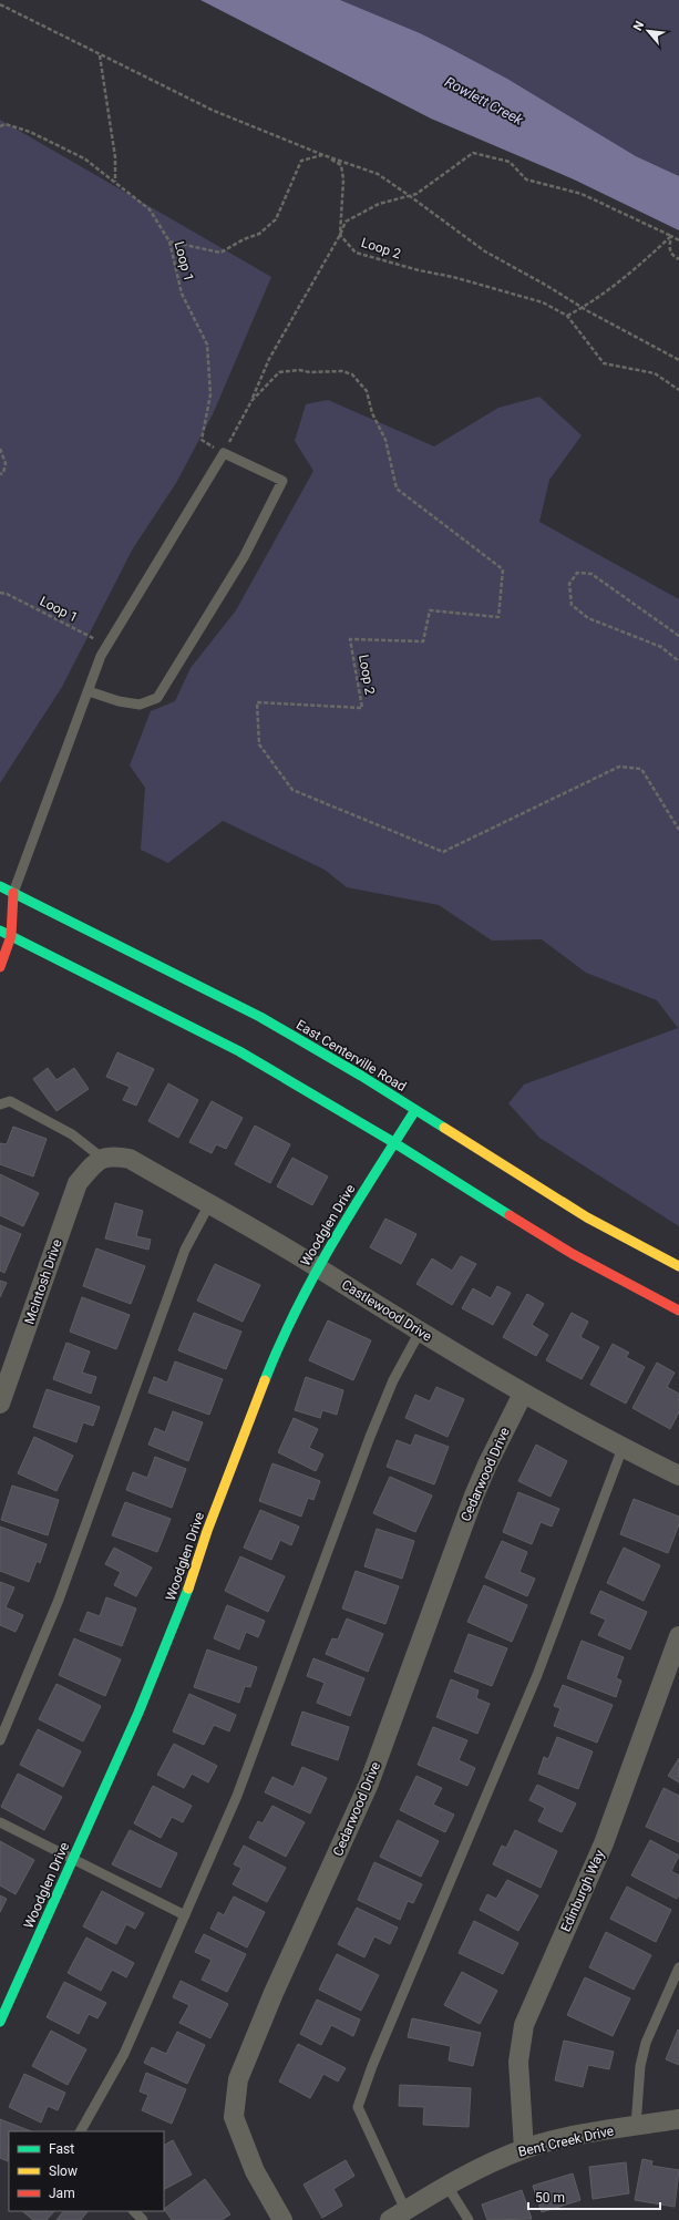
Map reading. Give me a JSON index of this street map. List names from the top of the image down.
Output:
{
  "streets": {
    "main road": ["East Centerville Road", "Woodglen Drive"],
    "street": [
      "McIntosh Drive",
      "Castlewood Drive",
      "Cedarwood Drive",
      "Edinburgh Way",
      "Bent Creek Drive"
    ],
    "path": ["Loop 2", "Loop 1"]
  },
  "crossings": [
    ["Loop 2", "Loop 1"],
    ["East Centerville Road", "Woodglen Drive"],
    ["Woodglen Drive", "Castlewood Drive"],
    ["McIntosh Drive", "Castlewood Drive"],
    ["Castlewood Drive", "Cedarwood Drive"],
    ["Edinburgh Way", "Bent Creek Drive"]
  ],
  "water": ["Rowlett Creek"],
  "legend": ["Fast", "Slow", "Jam"],
  "scale_bar": "50 m",
  "north": "top left"
}
